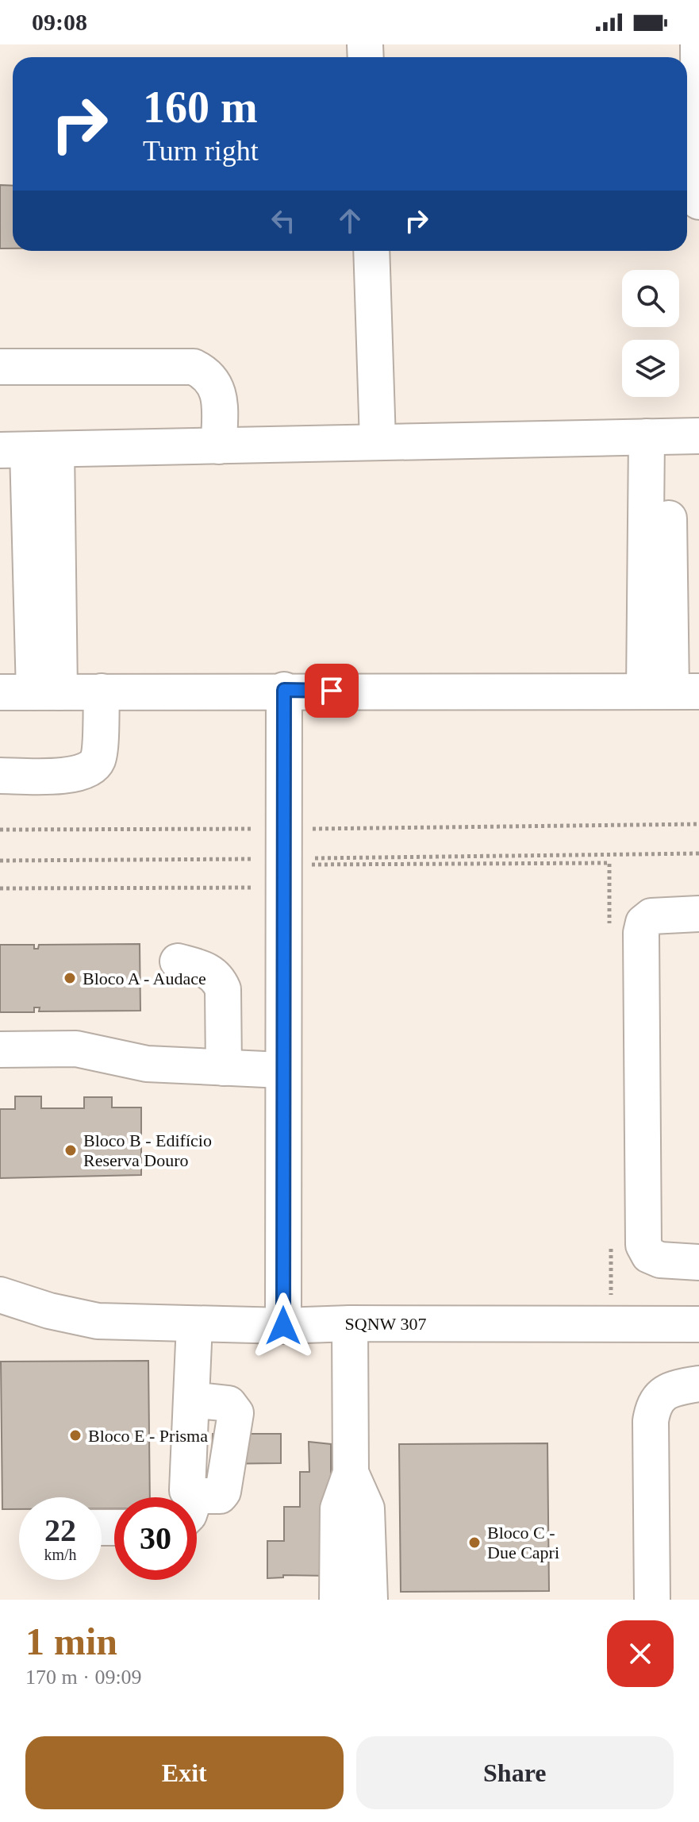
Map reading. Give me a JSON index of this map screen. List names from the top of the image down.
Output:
{
  "streets": {
    "street": ["SQNW 307"]
  },
  "places": [
    "Bloco A - Audace",
    "Bloco B - Edifício Reserva Douro",
    "Bloco E - Prisma",
    "Bloco C - Due Capri"
  ],
  "page": {
    "status": "09:08",
    "turn": ["160 m", "Turn right"],
    "speed": "22 km/h",
    "limit": "30",
    "heading": ["1 min", "170 m · 09:09"],
    "buttons": ["Exit", "Share"]
  }
}
